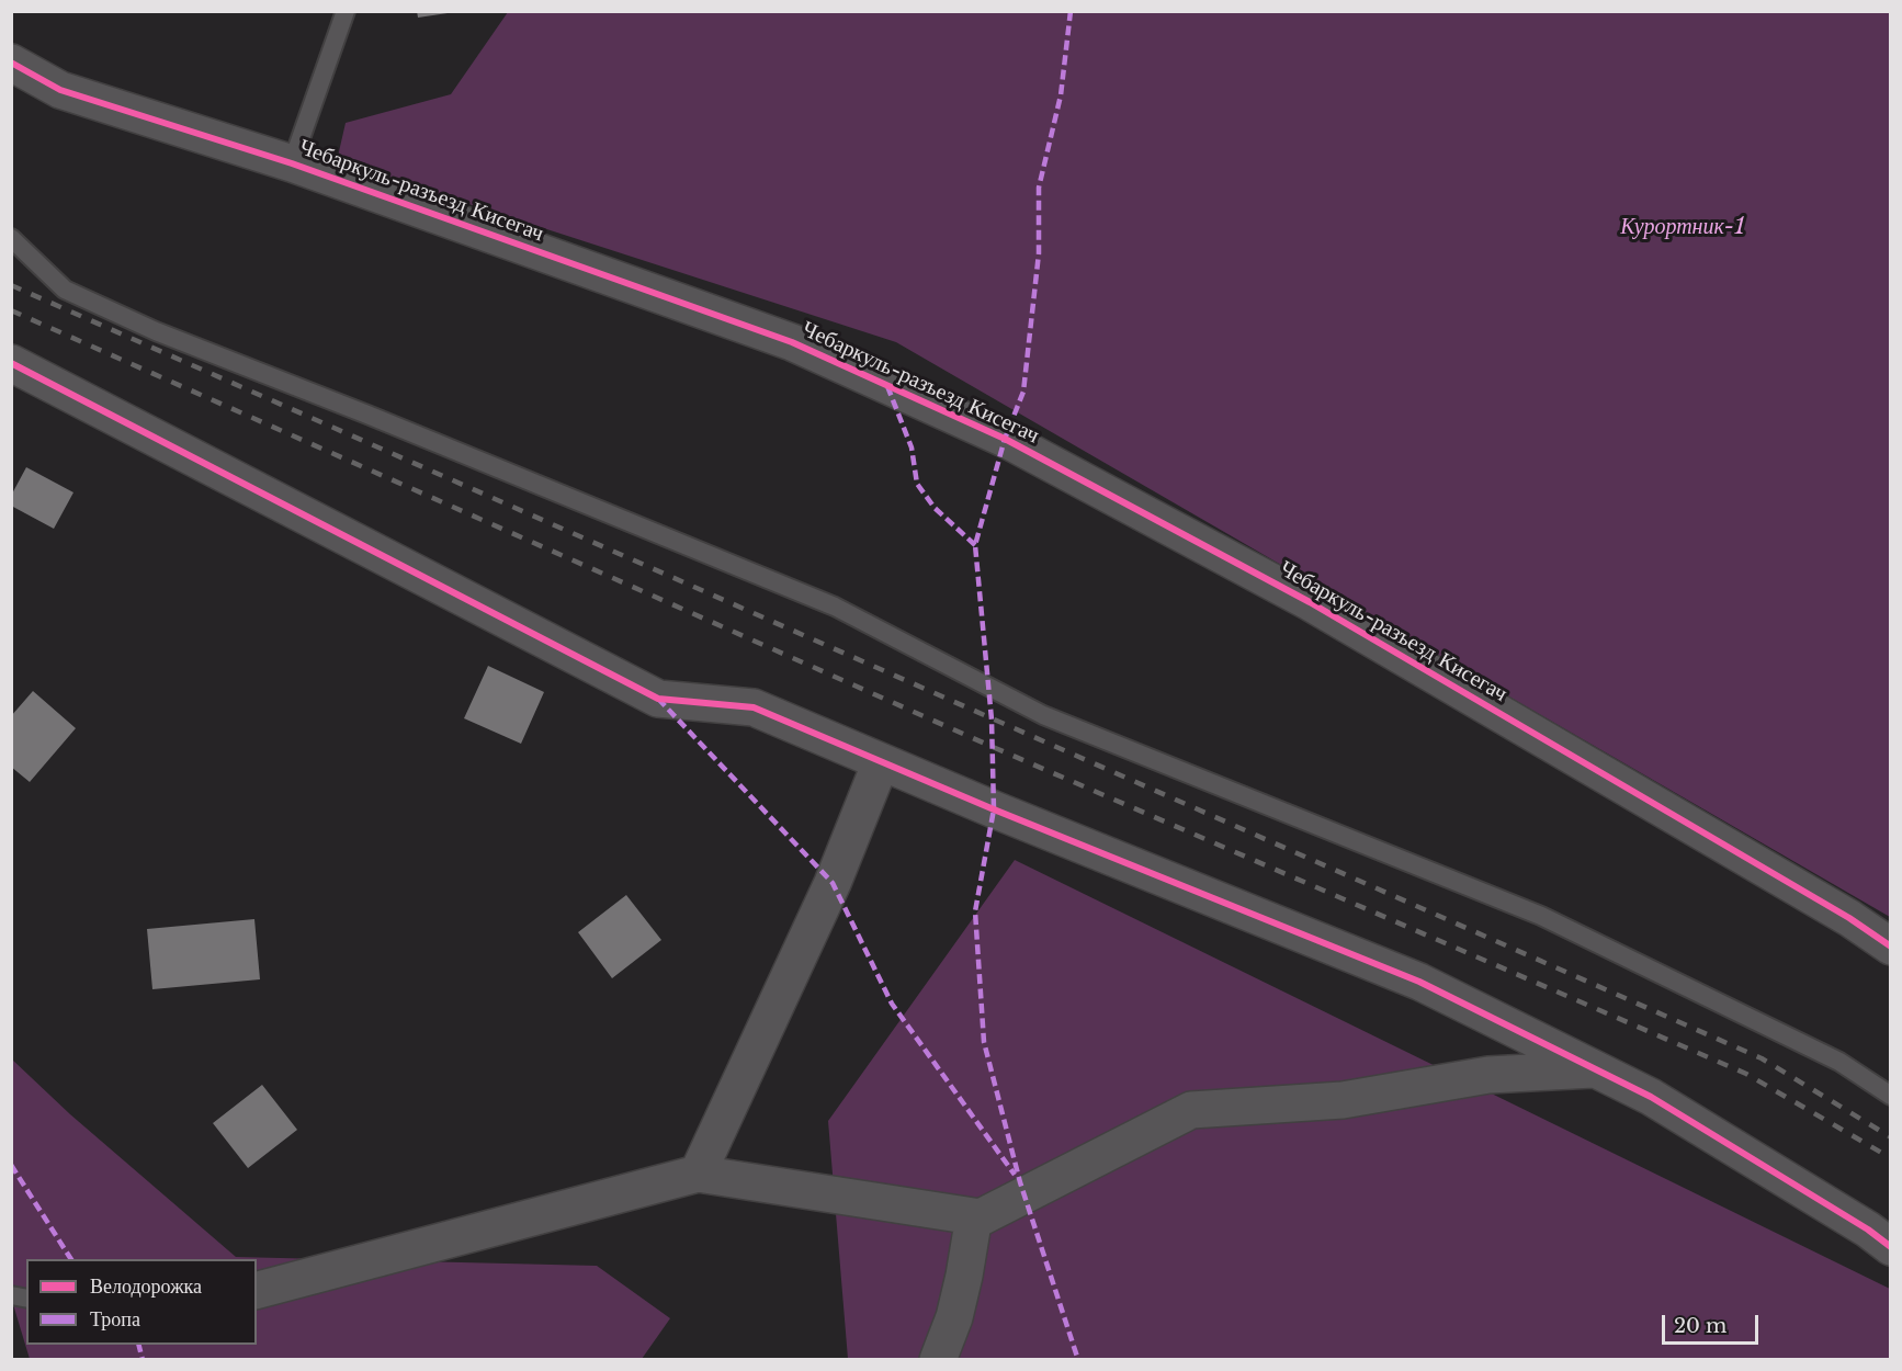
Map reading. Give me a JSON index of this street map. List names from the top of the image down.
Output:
{
  "streets": {
    "street": ["Чебаркуль-разъезд Кисегач"]
  },
  "parks": ["Курортник-1"],
  "legend": ["Велодорожка", "Тропа"],
  "scale_bar": "20 m"
}
